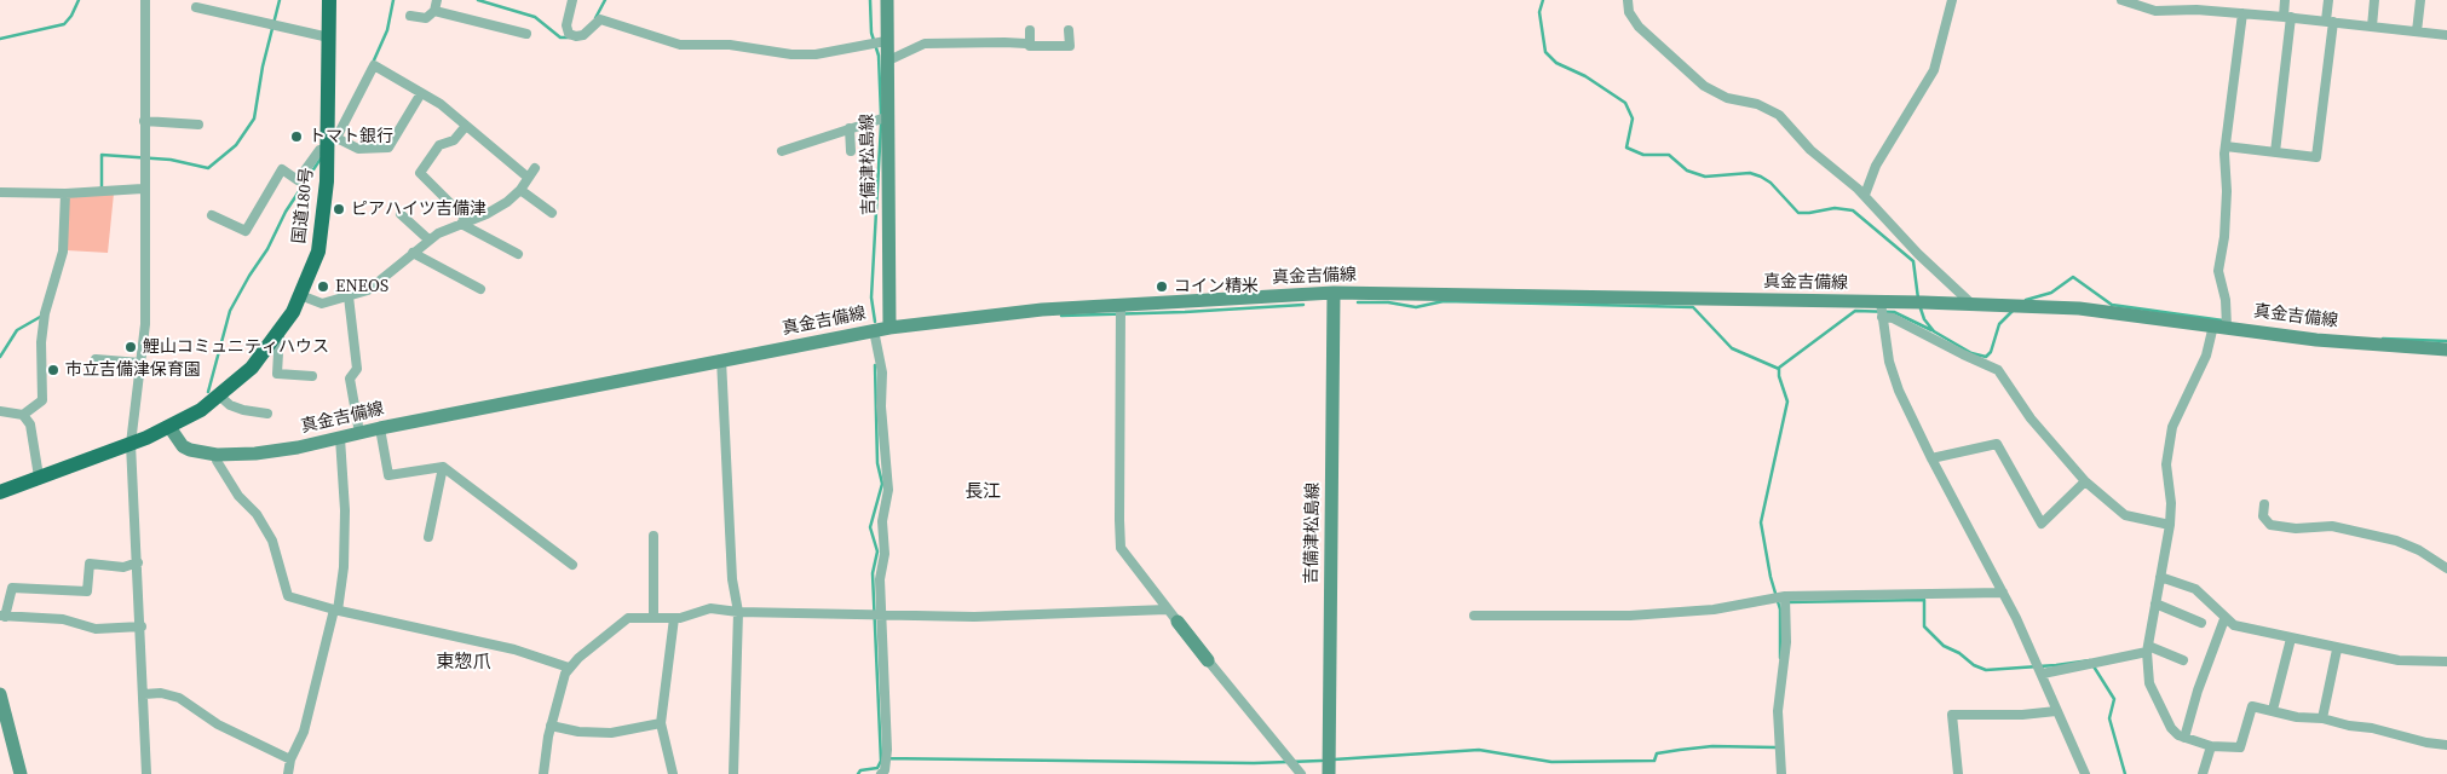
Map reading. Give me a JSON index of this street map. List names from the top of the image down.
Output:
{
  "streets": {
    "highway": ["国道180号"],
    "main road": ["吉備津松島線", "真金吉備線"]
  },
  "crossings": [
    ["吉備津松島線", "真金吉備線"],
    ["国道180号", "真金吉備線"]
  ],
  "districts": ["長江", "東惣爪"],
  "places": [
    "トマト銀行",
    "ピアハイツ吉備津",
    "ENEOS",
    "コイン精米",
    "鯉山コミュニティハウス",
    "市立吉備津保育園"
  ]
}
